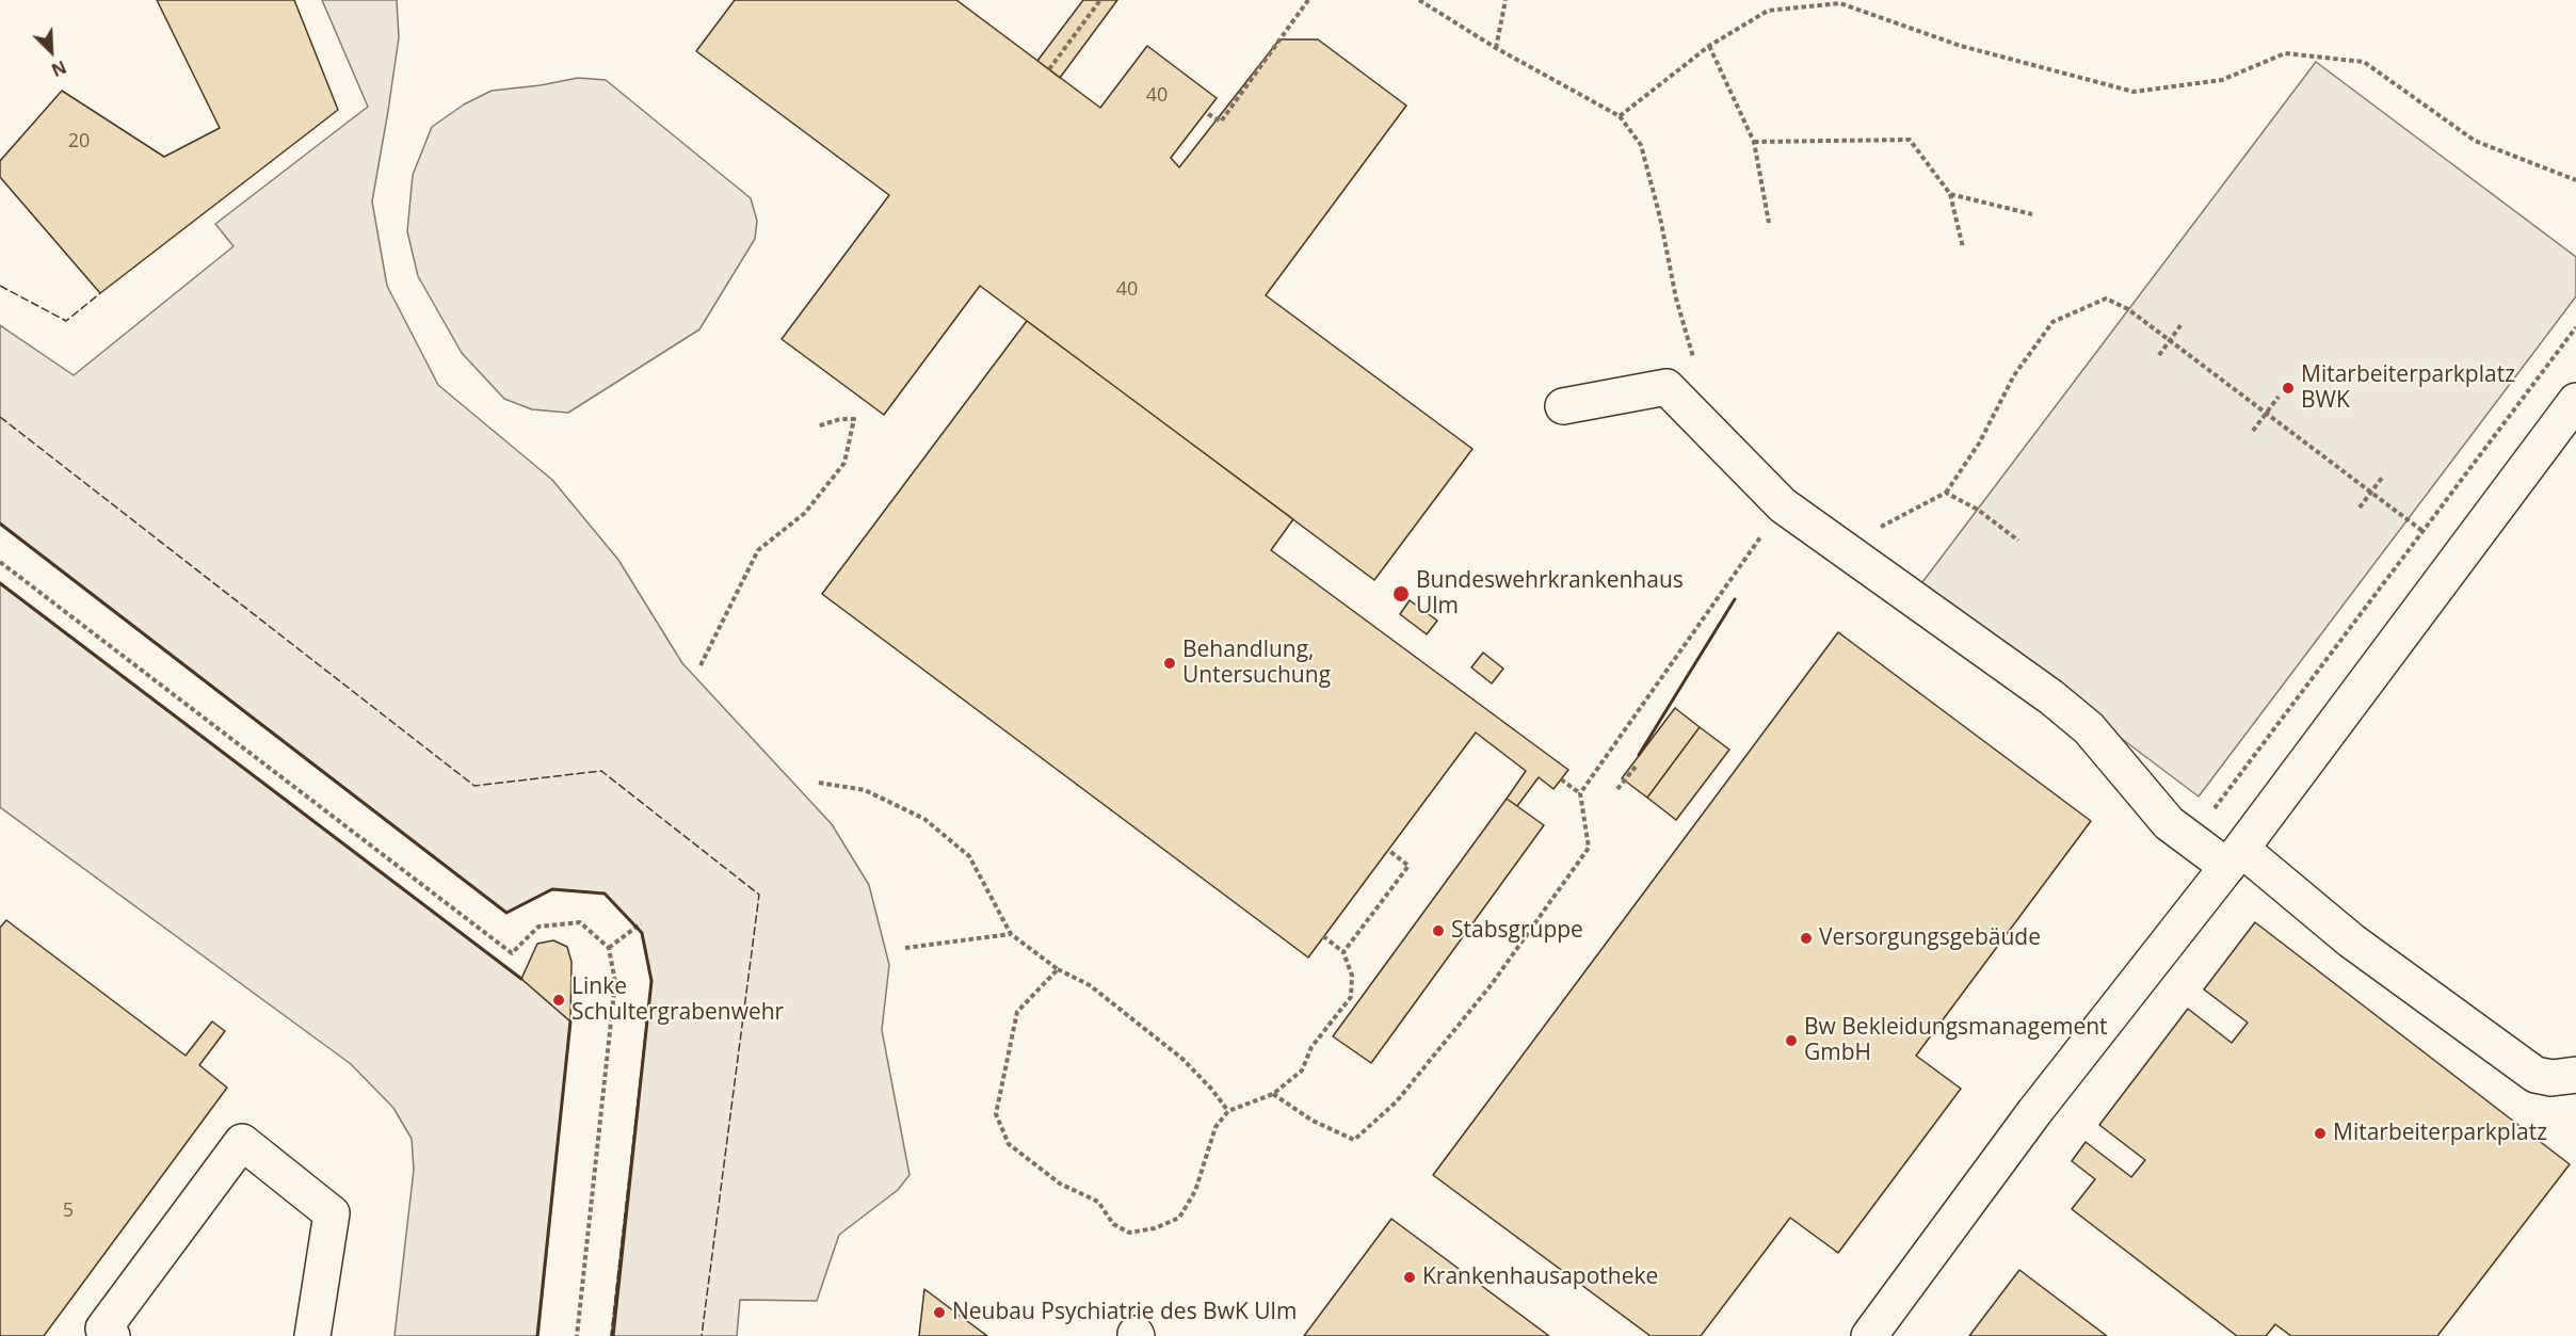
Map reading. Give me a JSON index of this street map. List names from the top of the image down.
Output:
{
  "places": [
    "Mitarbeiterparkplatz BWK",
    "Bundeswehrkrankenhaus Ulm",
    "Behandlung, Untersuchung",
    "Stabsgruppe",
    "Versorgungsgebäude",
    "Linke Schultergrabenwehr",
    "Bw Bekleidungsmanagement GmbH",
    "Mitarbeiterparkplatz",
    "Krankenhausapotheke",
    "Neubau Psychiatrie des BwK Ulm"
  ],
  "house_numbers": [
    "40",
    "20",
    "40",
    "5"
  ],
  "north": "bottom right"
}
